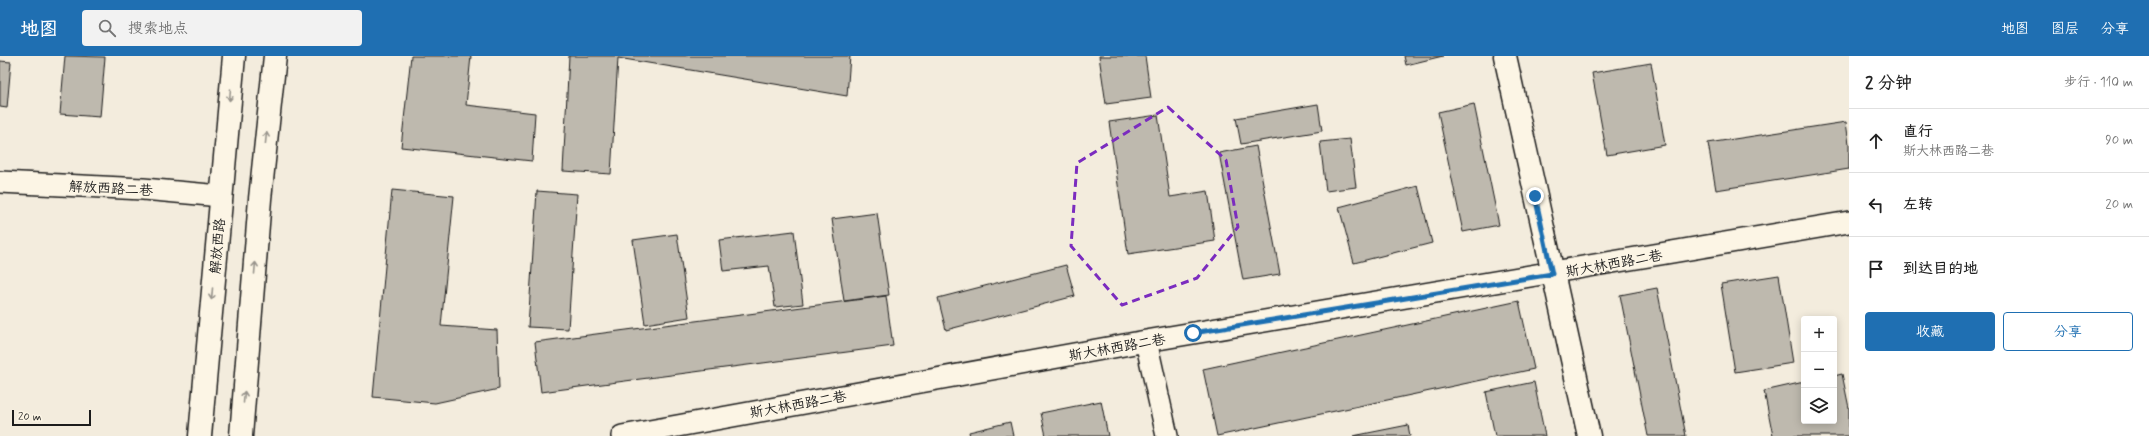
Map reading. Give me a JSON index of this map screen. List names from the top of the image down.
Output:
{
  "streets": {
    "main road": ["解放西路"],
    "street": ["解放西路二巷", "斯大林西路二巷"]
  },
  "crossings": [
    ["解放西路二巷", "解放西路"]
  ],
  "scale_bar": "20 m",
  "page": {
    "header": "地图",
    "search": "搜索地点",
    "nav": ["地图", "图层", "分享"],
    "heading": ["2 分钟", "步行 · 110 m"],
    "list": [
      ["直行", "斯大林西路二巷", "90 m"],
      ["左转", "20 m"],
      "到达目的地"
    ],
    "buttons": ["收藏", "分享"],
    "map_buttons": ["+", "−"],
    "scale": "20 m"
  }
}
